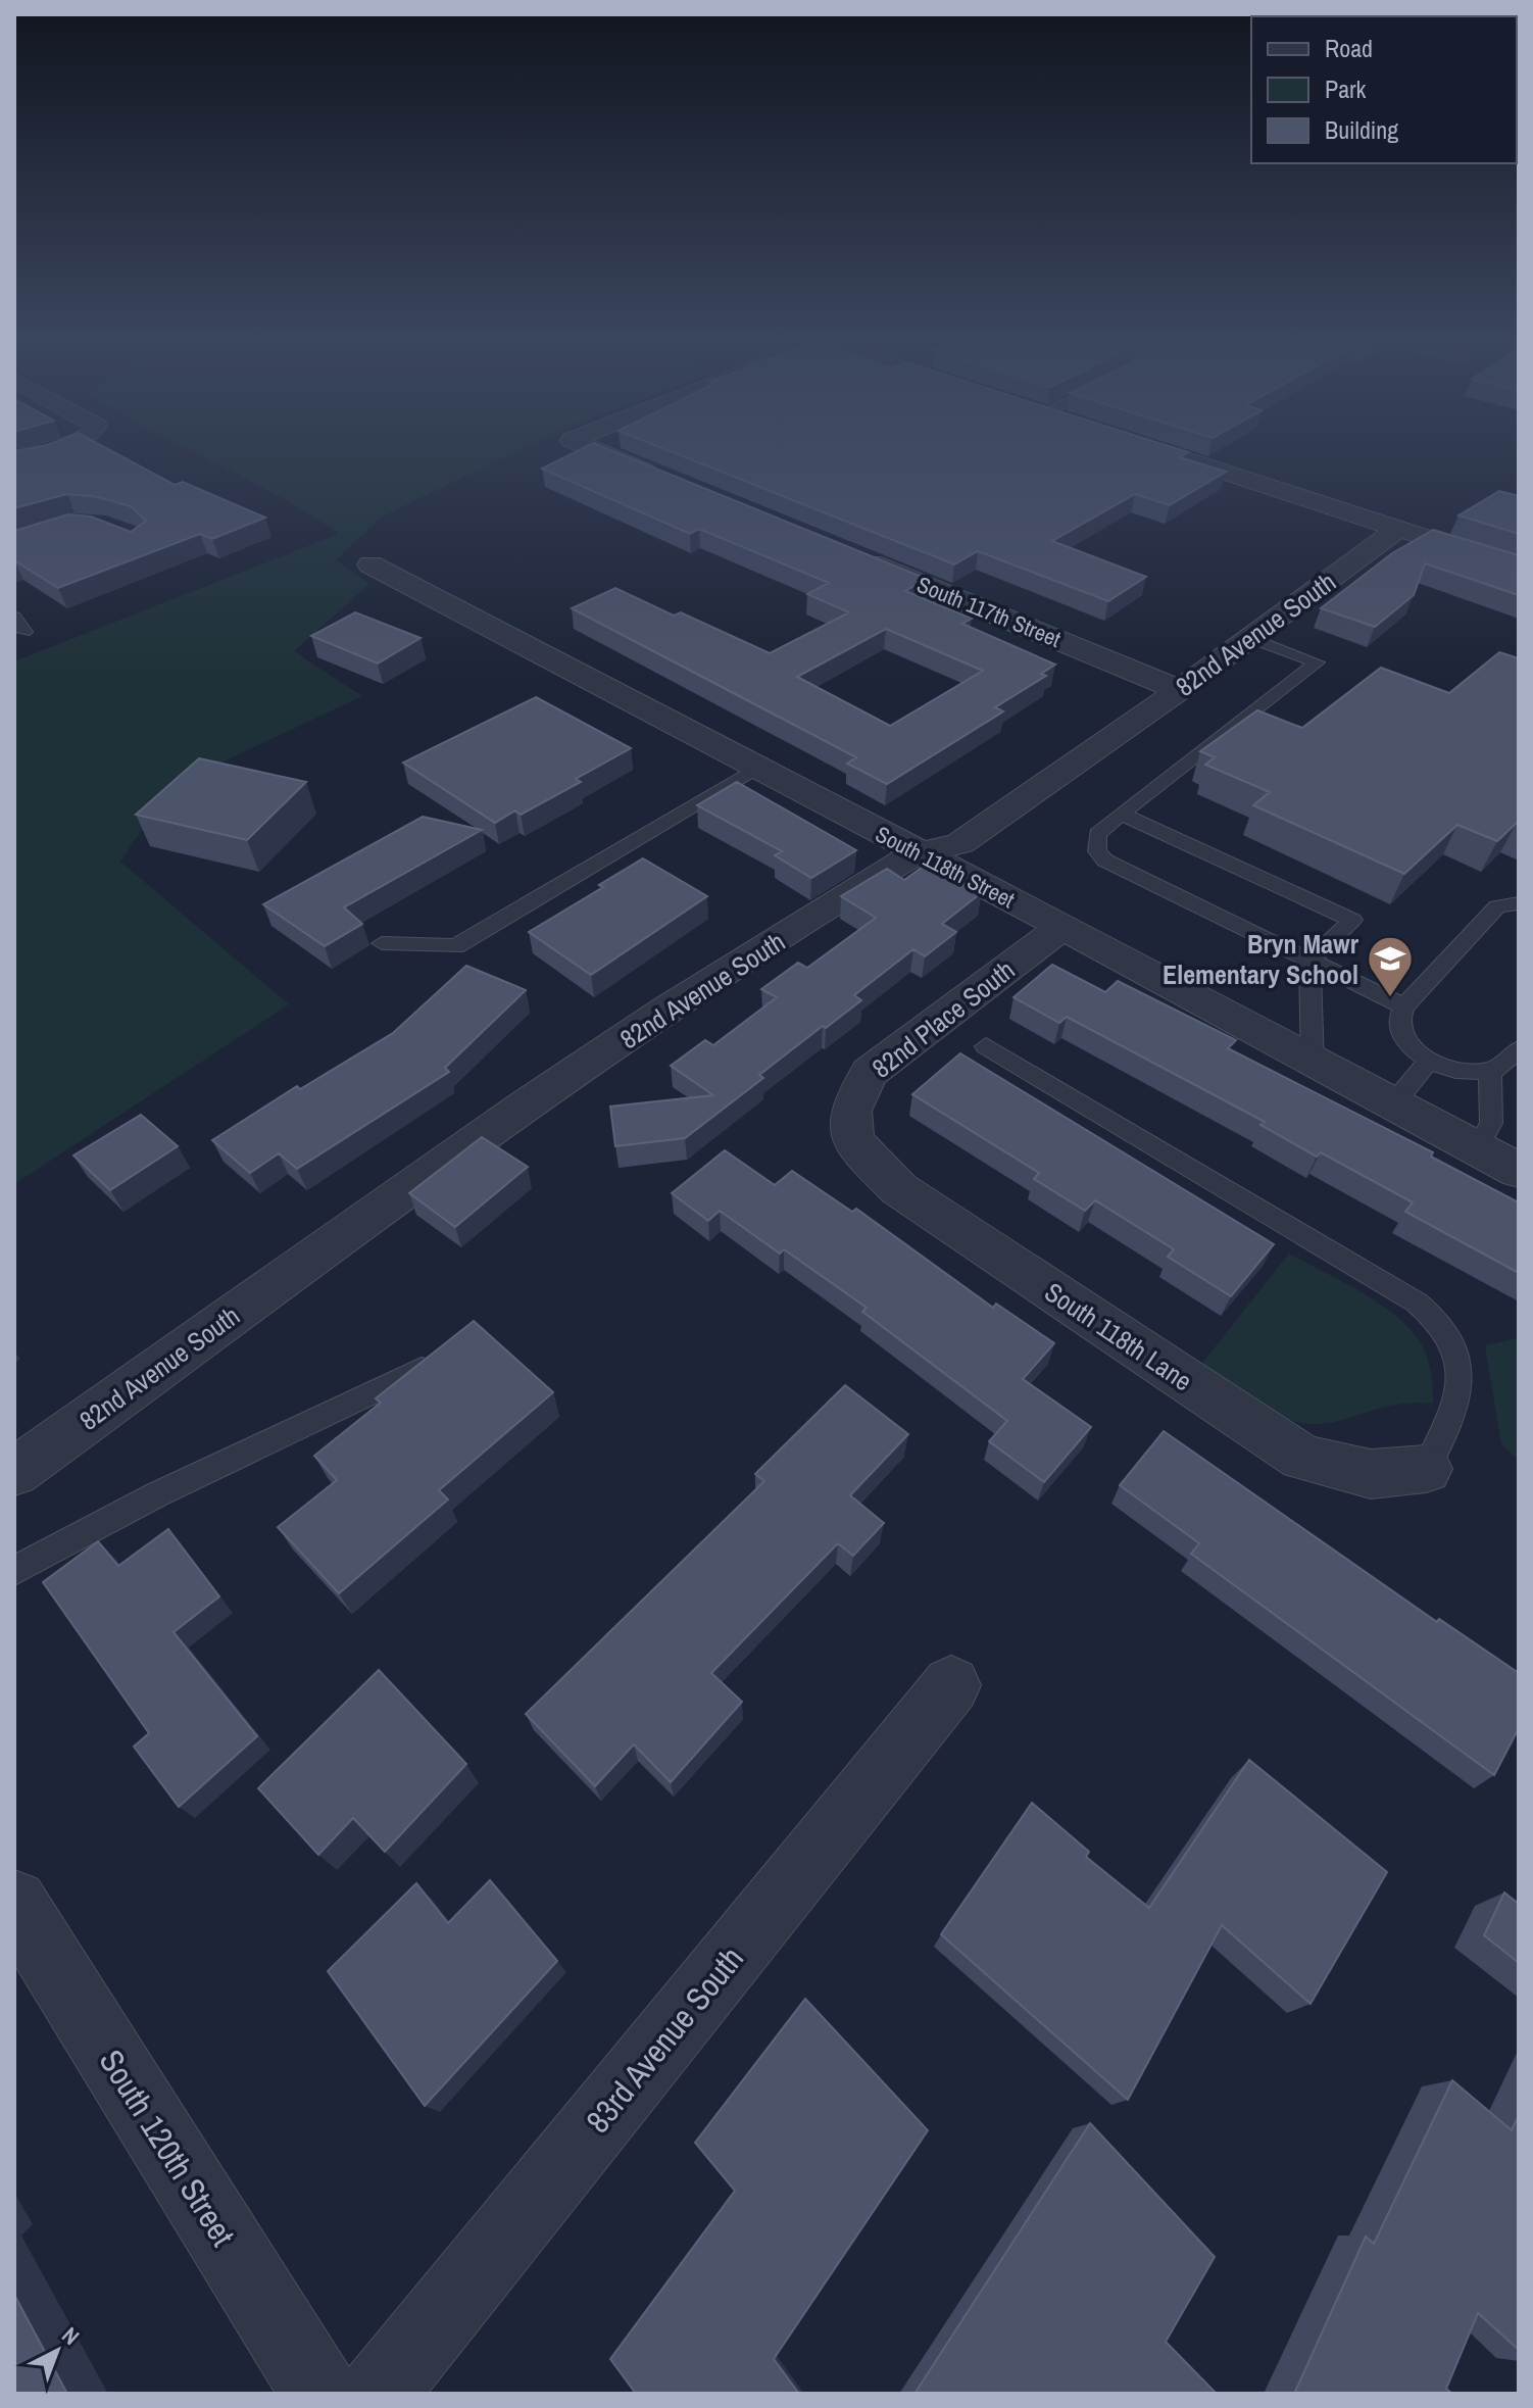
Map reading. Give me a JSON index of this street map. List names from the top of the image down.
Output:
{
  "streets": {
    "street": [
      "South 117th Street",
      "82nd Avenue South",
      "South 118th Street",
      "82nd Place South",
      "South 118th Lane",
      "83rd Avenue South",
      "South 120th Street"
    ]
  },
  "crossings": [
    ["South 117th Street", "82nd Avenue South"],
    ["82nd Avenue South", "South 118th Street"],
    ["South 118th Street", "82nd Place South"],
    ["82nd Place South", "South 118th Lane"]
  ],
  "places": {
    "school or university": ["Bryn Mawr Elementary School"]
  },
  "legend": ["Road", "Park", "Building"],
  "north": "top right"
}
